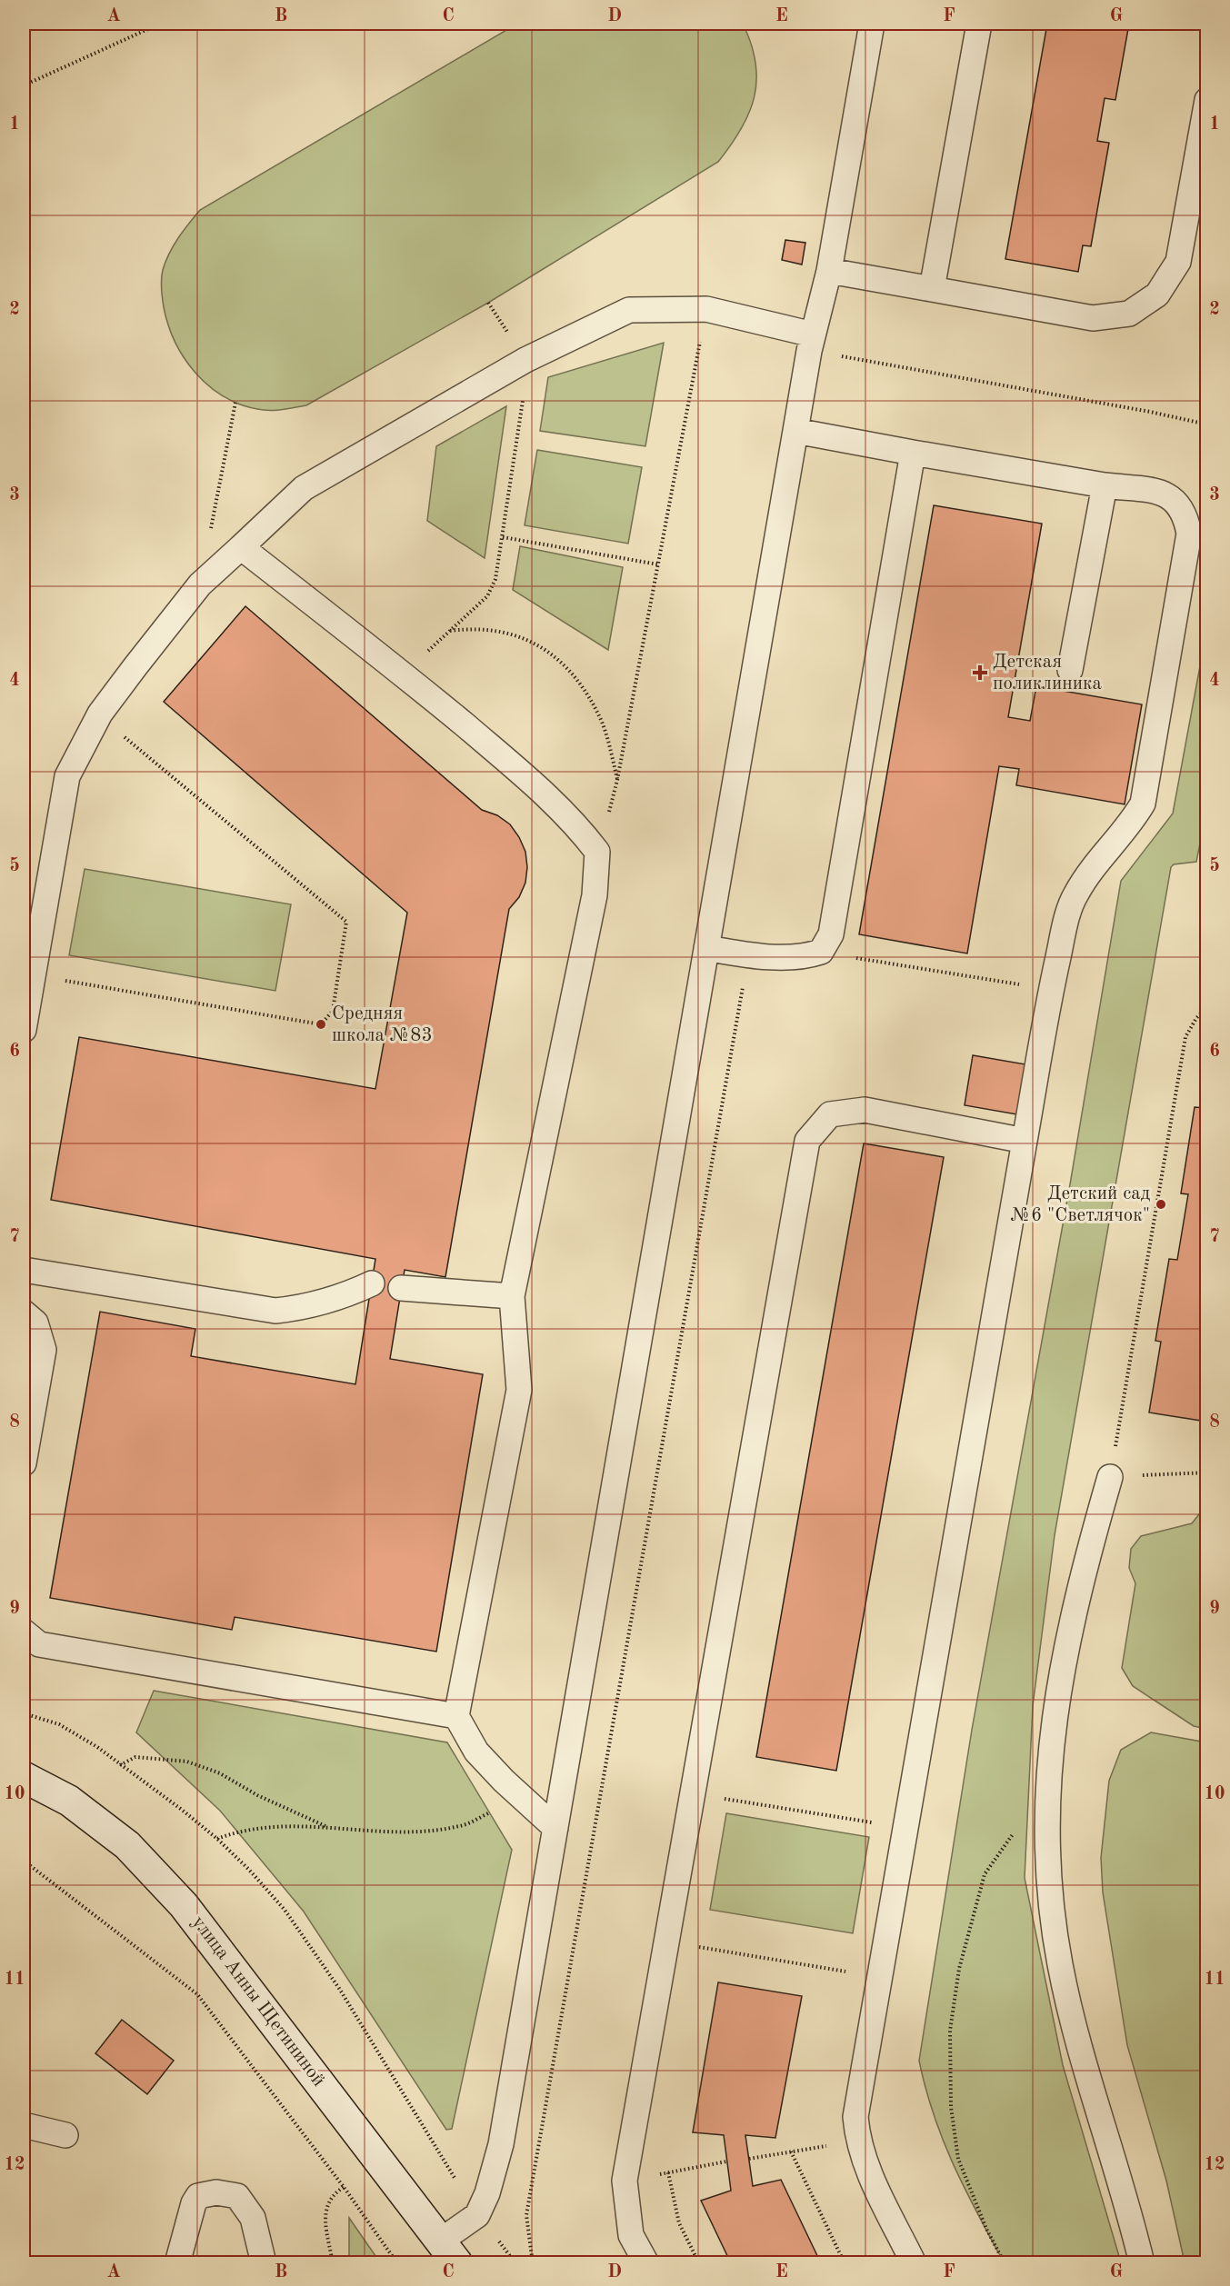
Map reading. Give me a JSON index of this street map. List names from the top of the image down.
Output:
{
  "streets": {
    "main road": ["улица Анны Щетининой"]
  },
  "places": {
    "health": ["Детская поликлиника"],
    "other": ["Средняя школа №83", "Детский сад №6 \"Светлячок\""]
  },
  "grid": {
    "columns": [
      "A",
      "B",
      "C",
      "D",
      "E",
      "F",
      "G"
    ],
    "rows": [
      "1",
      "2",
      "3",
      "4",
      "5",
      "6",
      "7",
      "8",
      "9",
      "10",
      "11",
      "12"
    ]
  }
}
